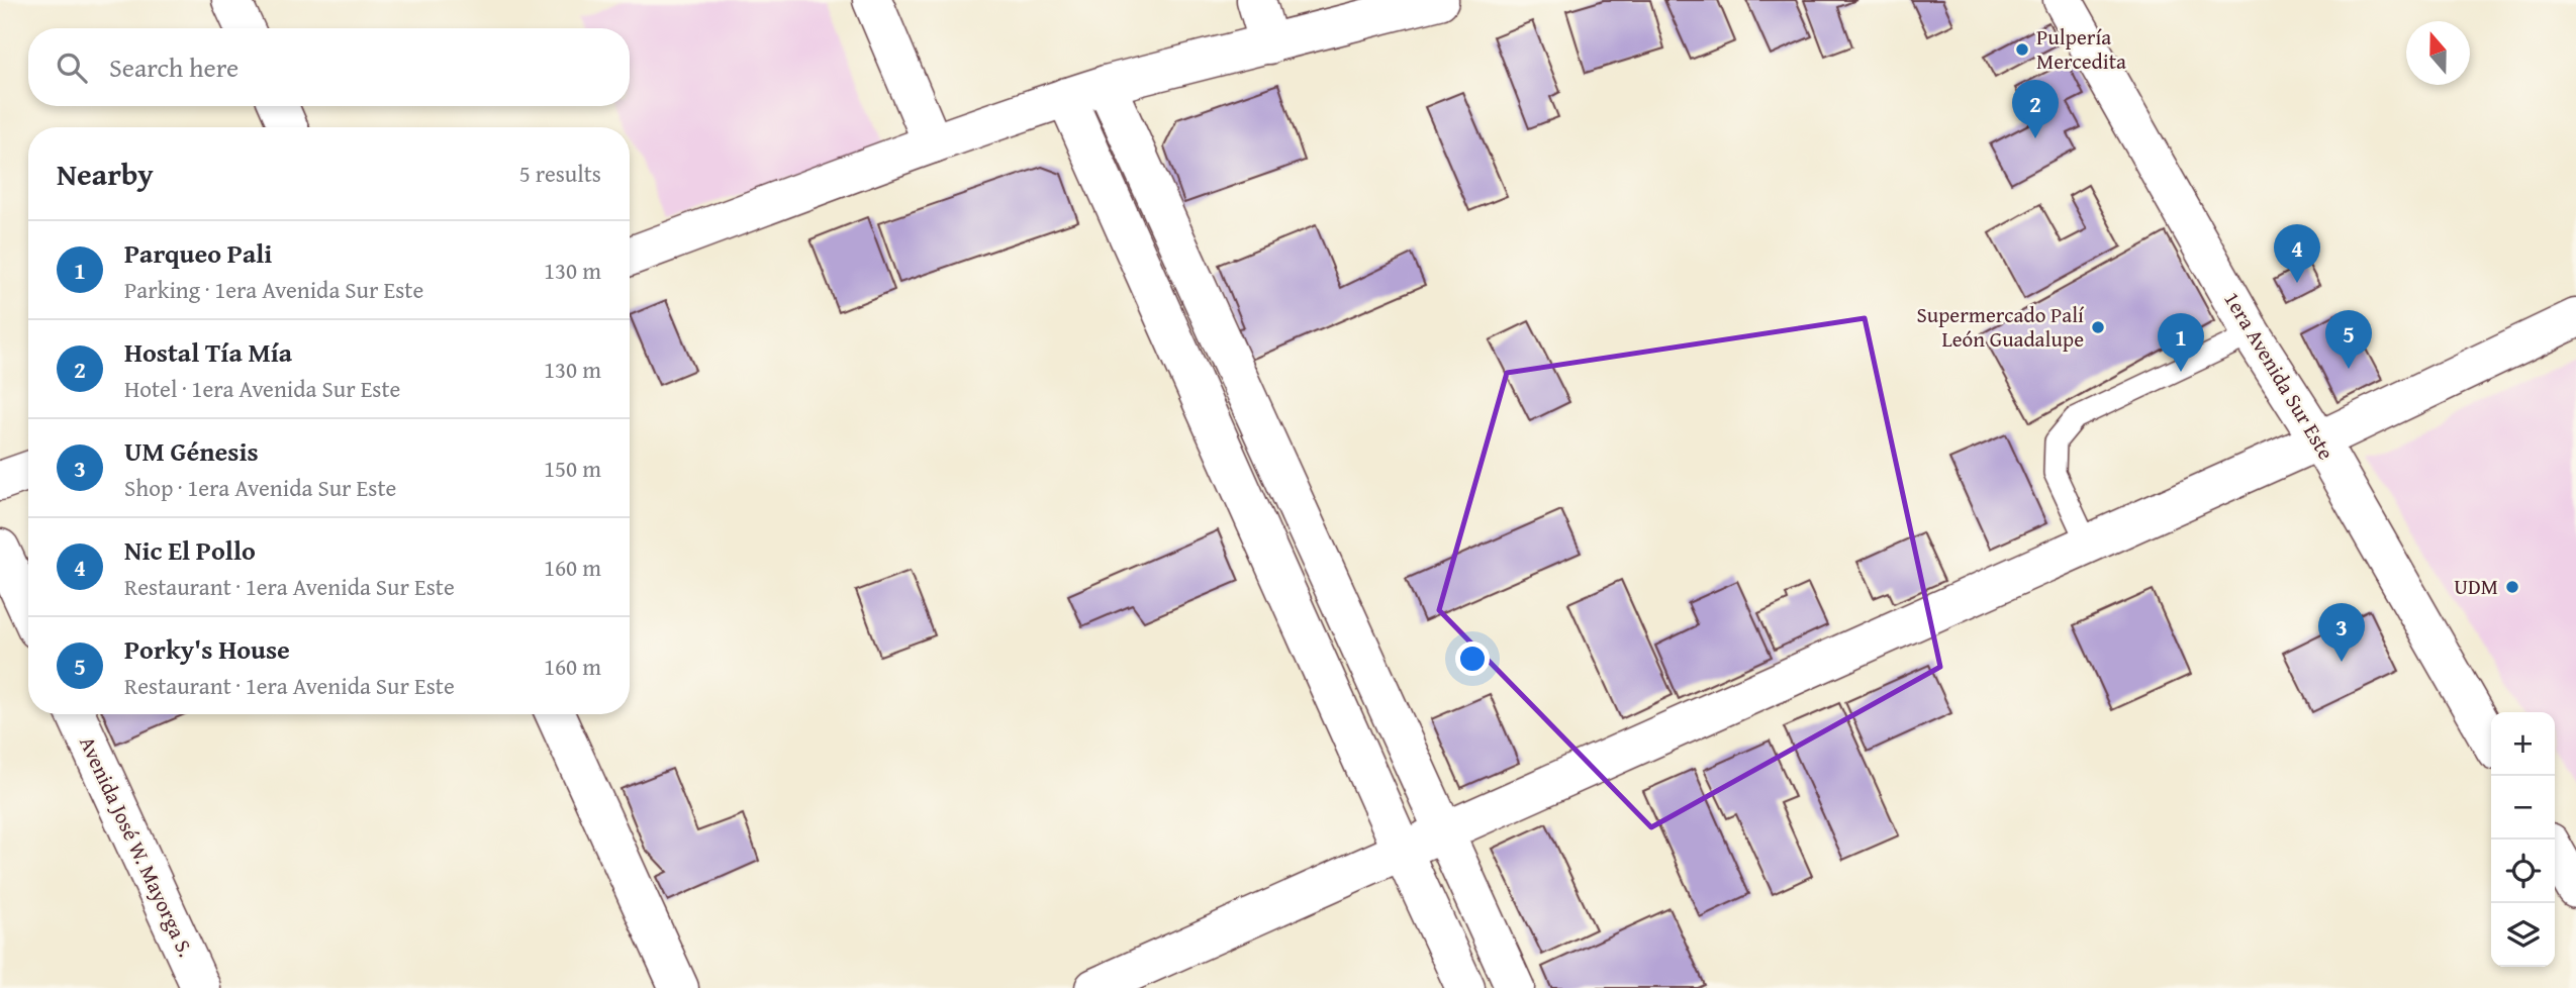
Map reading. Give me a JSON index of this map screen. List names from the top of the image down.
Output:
{
  "streets": {
    "street": ["1era Avenida Sur Este", "Avenida José W. Mayorga S."]
  },
  "places": ["Pulpería Mercedita", "Supermercado Palí León Guadalupe", "UDM"],
  "north": "top",
  "page": {
    "search": "Search here",
    "pins": [
      "2",
      "4",
      "5",
      "1",
      "3"
    ],
    "heading": ["Nearby", "5 results"],
    "list": [
      {
        "mark": "1",
        "name": "Parqueo Pali",
        "note": "Parking · 1era Avenida Sur Este",
        "value": "130 m"
      },
      {
        "mark": "2",
        "name": "Hostal Tía Mía",
        "note": "Hotel · 1era Avenida Sur Este",
        "value": "130 m"
      },
      {
        "mark": "3",
        "name": "UM Génesis",
        "note": "Shop · 1era Avenida Sur Este",
        "value": "150 m"
      },
      {
        "mark": "4",
        "name": "Nic El Pollo",
        "note": "Restaurant · 1era Avenida Sur Este",
        "value": "160 m"
      },
      {
        "mark": "5",
        "name": "Porky's House",
        "note": "Restaurant · 1era Avenida Sur Este",
        "value": "160 m"
      }
    ],
    "map_buttons": ["+", "−"]
  }
}
